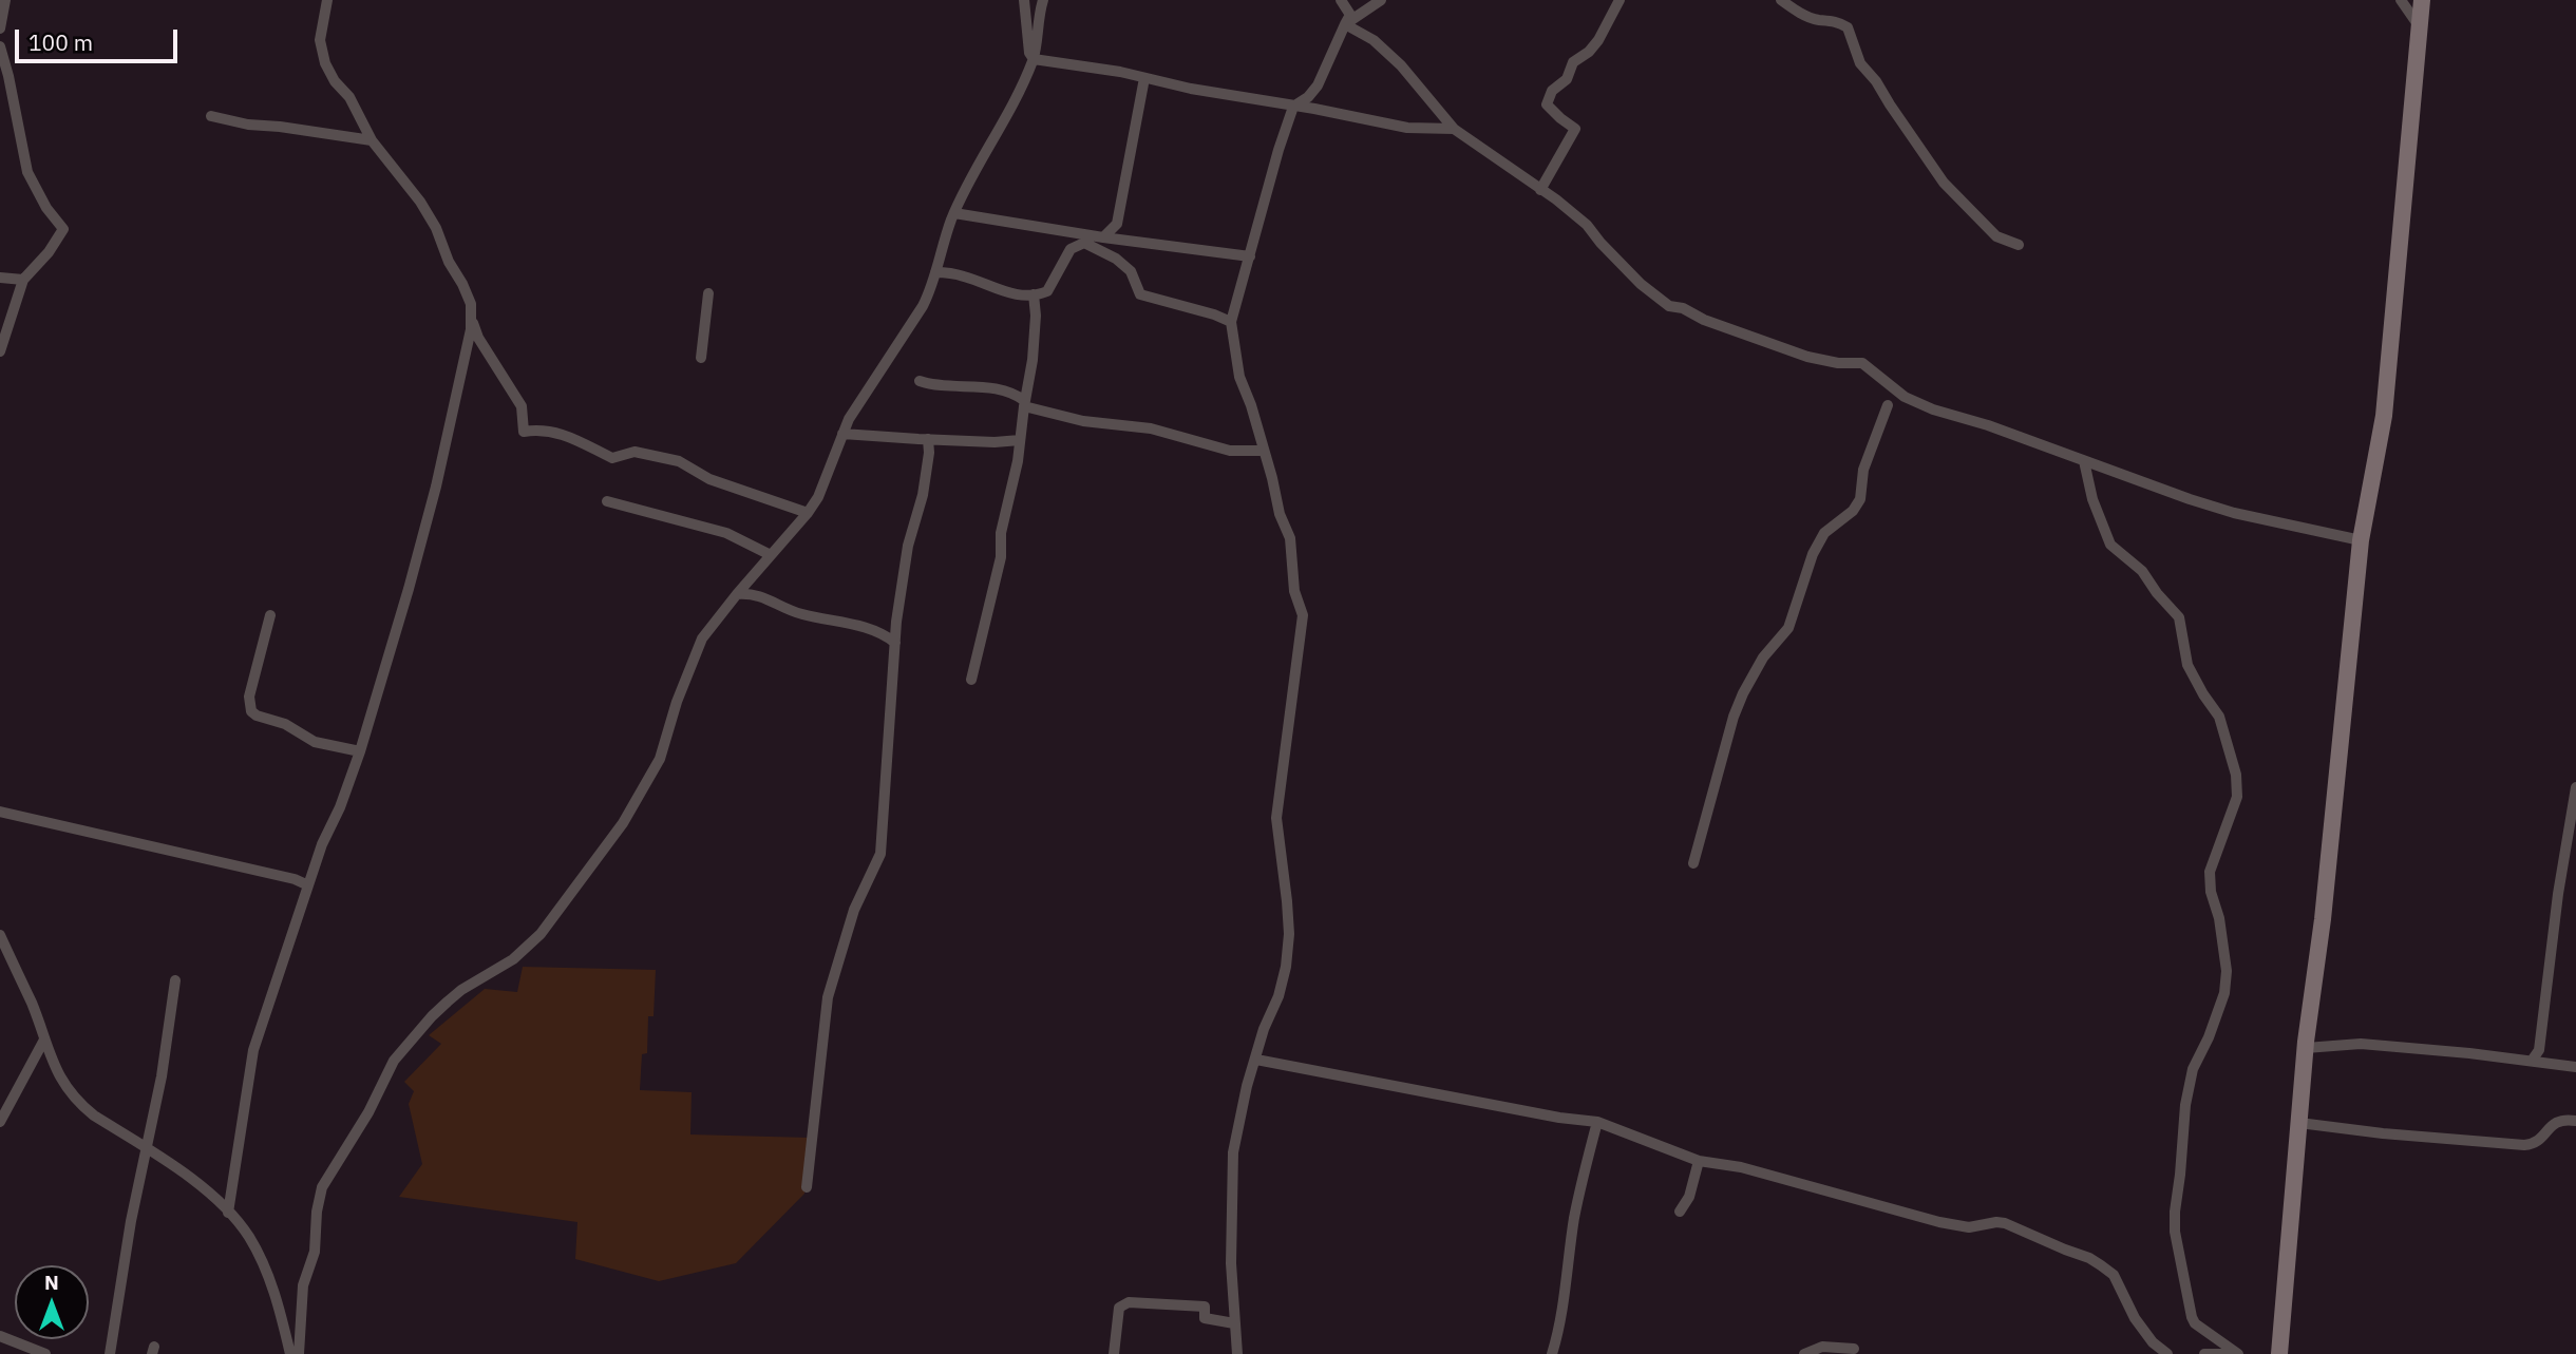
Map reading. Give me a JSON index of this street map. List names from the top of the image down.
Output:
{
  "scale_bar": "100 m",
  "north": "top"
}
